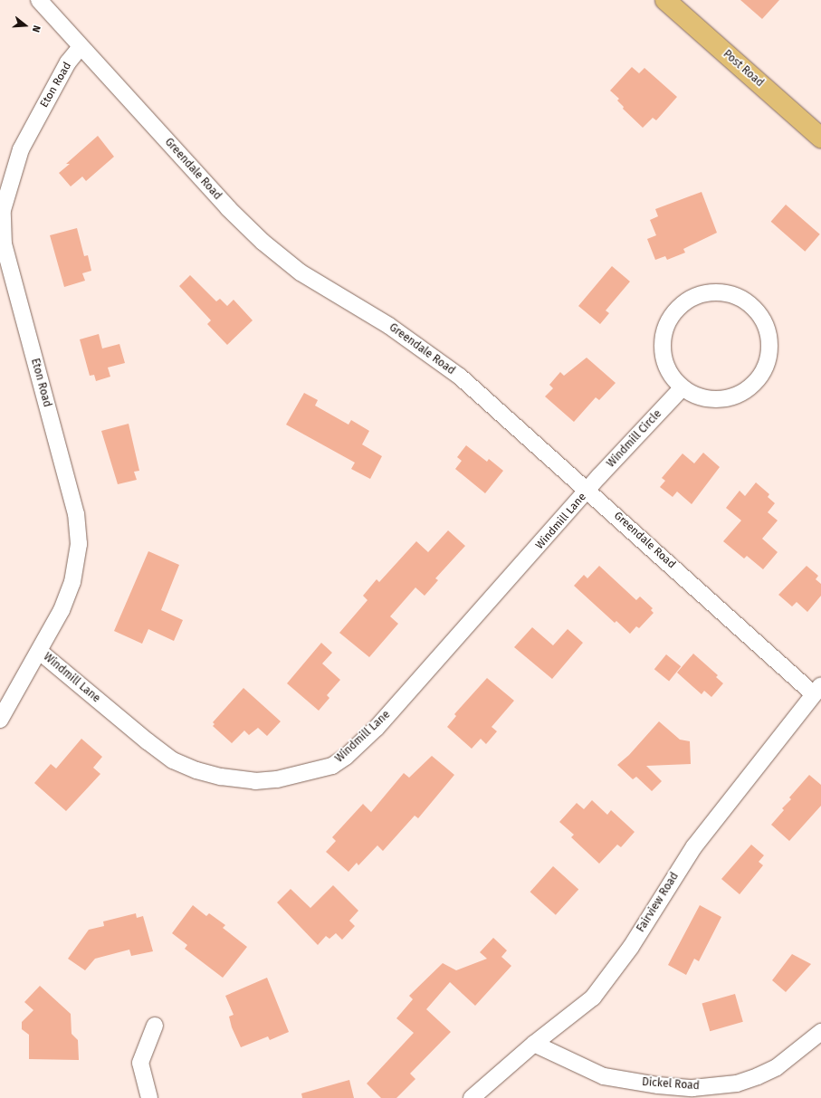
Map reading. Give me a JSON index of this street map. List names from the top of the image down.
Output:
{
  "streets": {
    "main road": ["Post Road"],
    "street": [
      "Eton Road",
      "Greendale Road",
      "Windmill Circle",
      "Windmill Lane",
      "Fairview Road",
      "Dickel Road"
    ]
  },
  "crossings": [
    ["Eton Road", "Greendale Road"],
    ["Eton Road", "Windmill Lane"],
    ["Greendale Road", "Windmill Circle"],
    ["Greendale Road", "Windmill Lane"],
    ["Greendale Road", "Fairview Road"],
    ["Windmill Circle", "Windmill Lane"],
    ["Fairview Road", "Dickel Road"]
  ],
  "north": "right"
}
